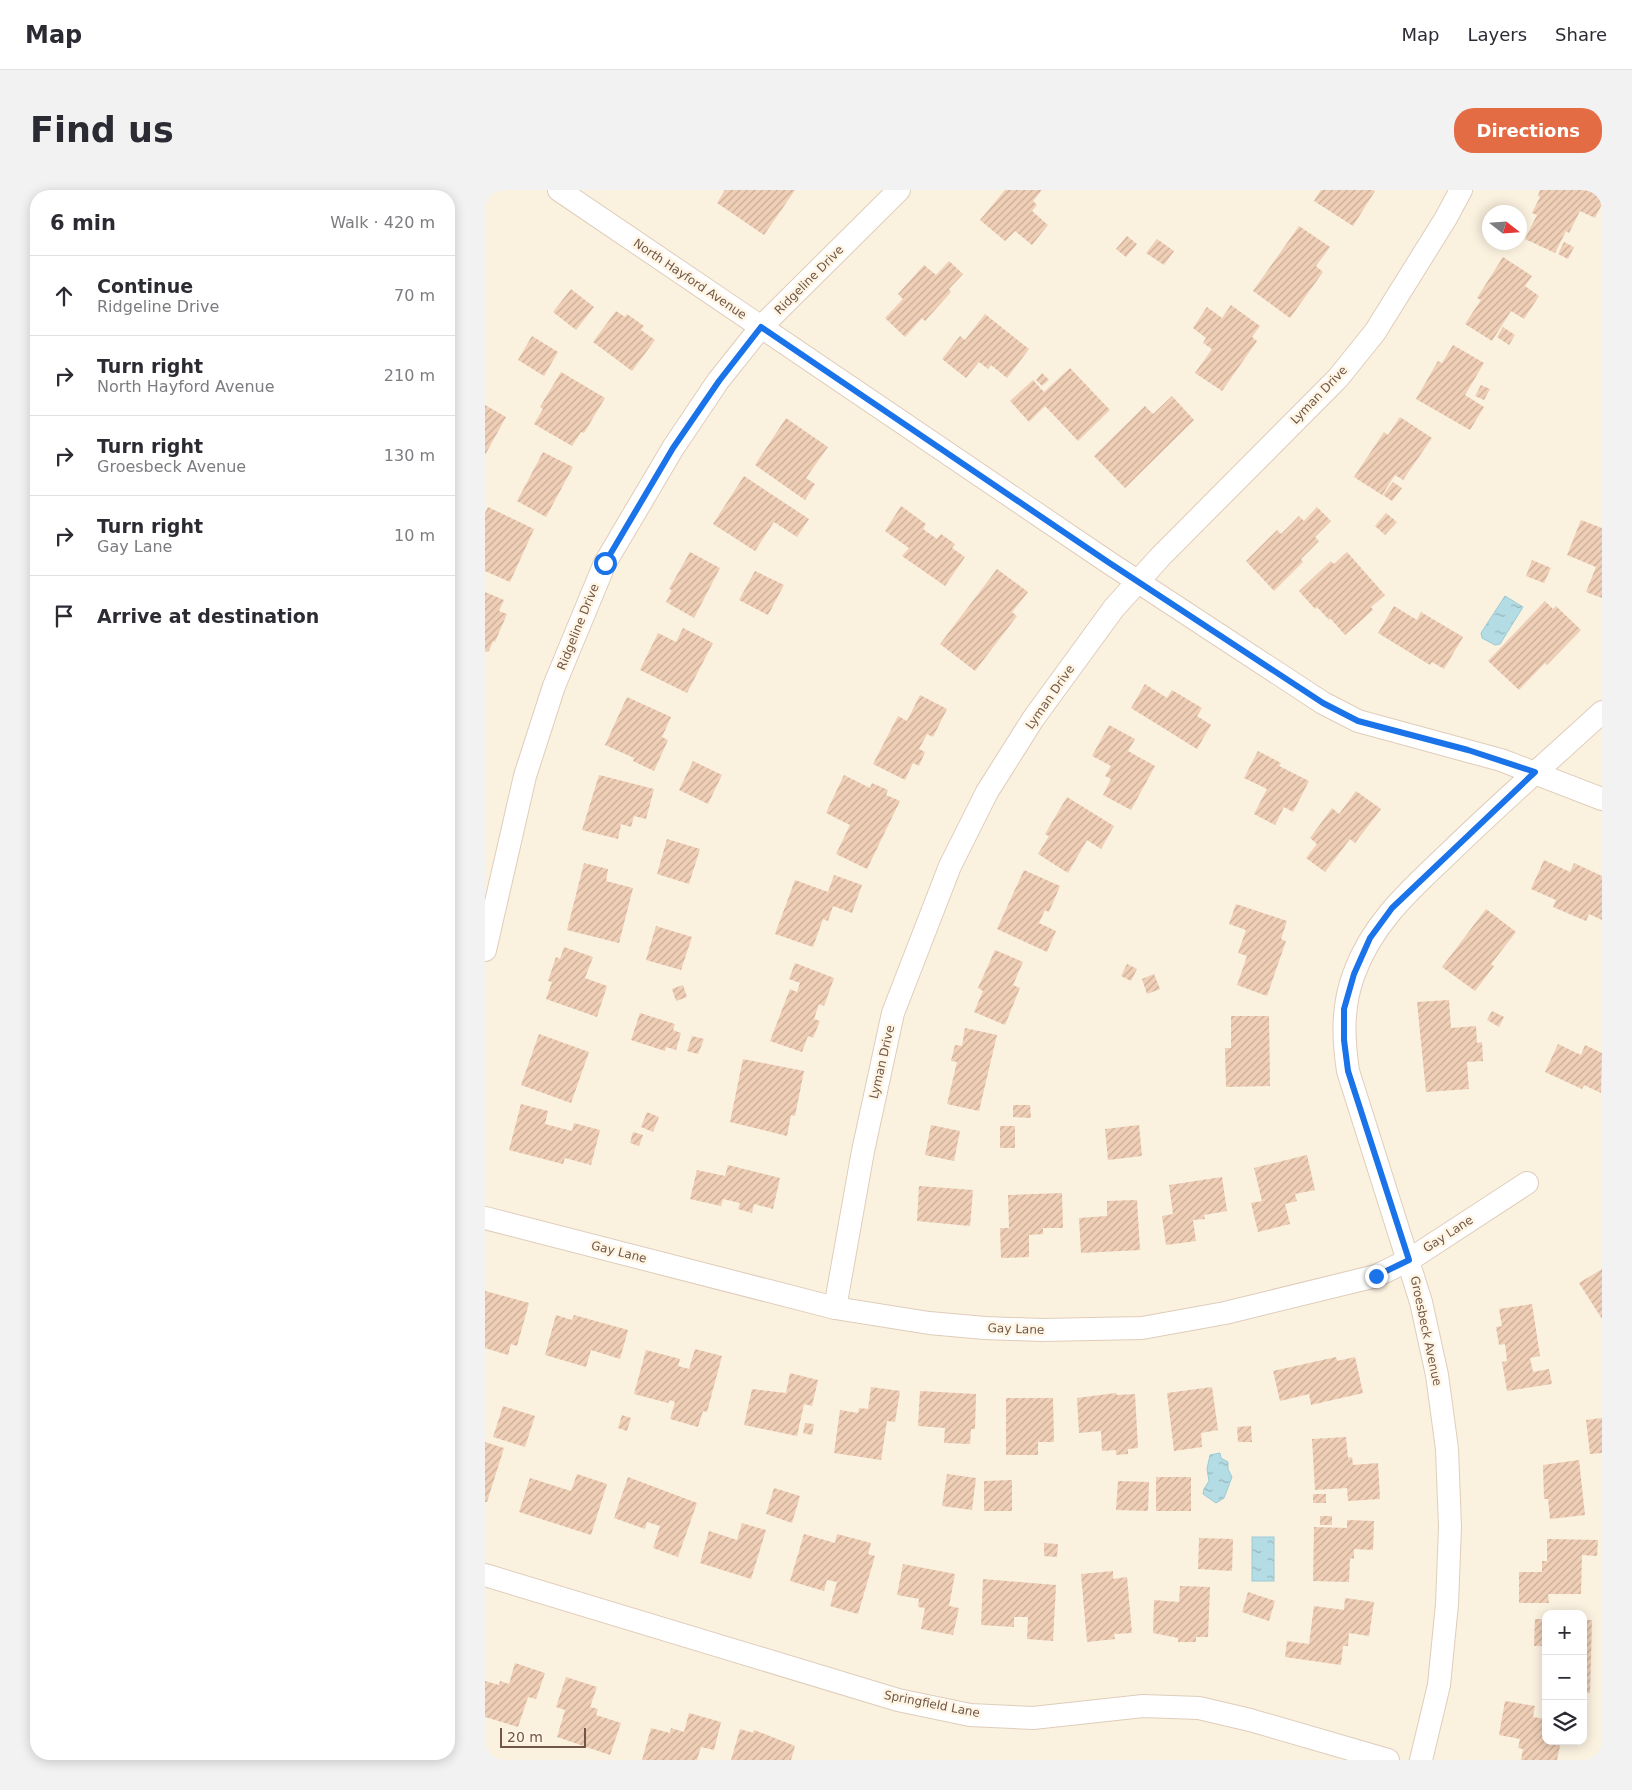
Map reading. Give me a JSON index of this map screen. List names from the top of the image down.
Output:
{
  "streets": {
    "street": [
      "North Hayford Avenue",
      "Ridgeline Drive",
      "Lyman Drive",
      "Gay Lane",
      "Groesbeck Avenue",
      "Springfield Lane"
    ]
  },
  "crossings": [
    ["North Hayford Avenue", "Ridgeline Drive"],
    ["North Hayford Avenue", "Lyman Drive"],
    ["North Hayford Avenue", "Groesbeck Avenue"],
    ["Lyman Drive", "Gay Lane"],
    ["Gay Lane", "Groesbeck Avenue"]
  ],
  "scale_bar": "20 m",
  "north": "right",
  "page": {
    "header": "Map",
    "nav": ["Map", "Layers", "Share"],
    "buttons": "Directions",
    "title": "Find us",
    "heading": ["6 min", "Walk · 420 m"],
    "list": [
      ["Continue", "Ridgeline Drive", "70 m"],
      ["Turn right", "North Hayford Avenue", "210 m"],
      ["Turn right", "Groesbeck Avenue", "130 m"],
      ["Turn right", "Gay Lane", "10 m"],
      "Arrive at destination"
    ],
    "map_buttons": ["+", "−"],
    "scale": "20 m"
  }
}
